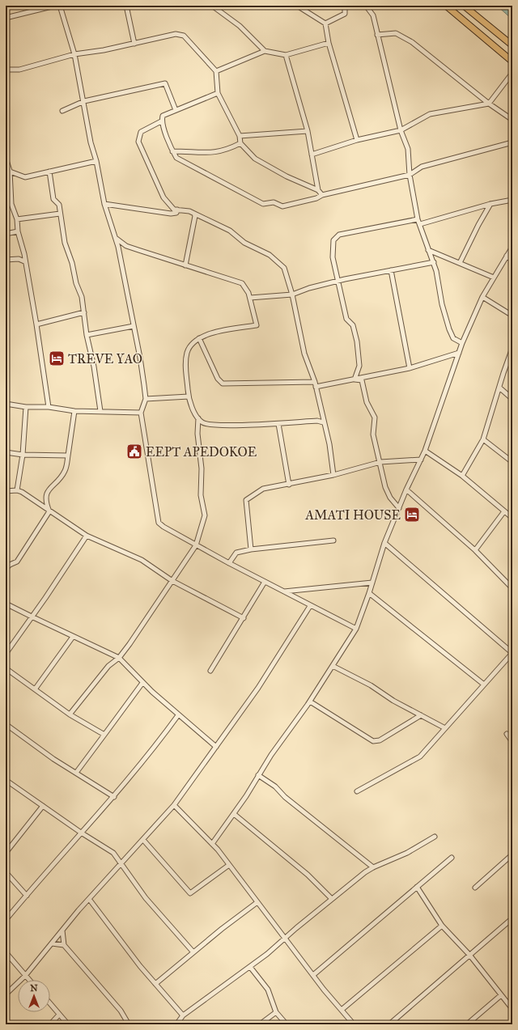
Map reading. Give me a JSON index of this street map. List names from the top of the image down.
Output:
{
  "places": {
    "hotel": ["TREVE YAO", "AMATI HOUSE"],
    "public building": ["EEPT APEDOKOE"]
  },
  "north": "top"
}
